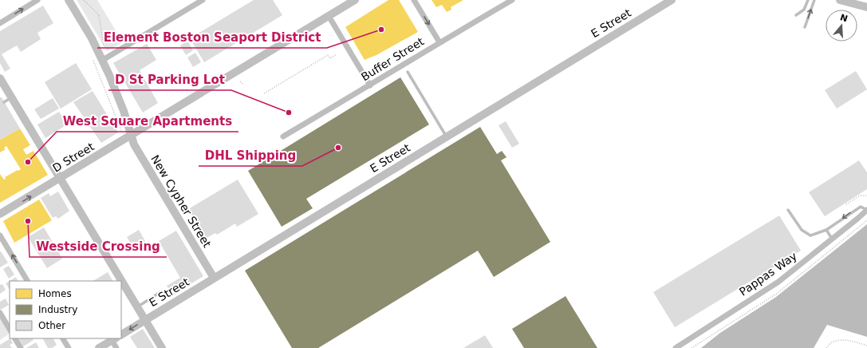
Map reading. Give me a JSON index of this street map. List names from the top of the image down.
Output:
{
  "streets": {
    "street": [
      "E Street",
      "Buffer Street",
      "D Street",
      "New Cypher Street",
      "Pappas Way"
    ]
  },
  "crossings": [
    ["E Street", "New Cypher Street"],
    ["D Street", "New Cypher Street"]
  ],
  "places": [
    "Element Boston Seaport District",
    "D St Parking Lot",
    "DHL Shipping",
    "West Square Apartments",
    "Westside Crossing"
  ],
  "legend": ["Homes", "Industry", "Other"],
  "north": "top"
}
